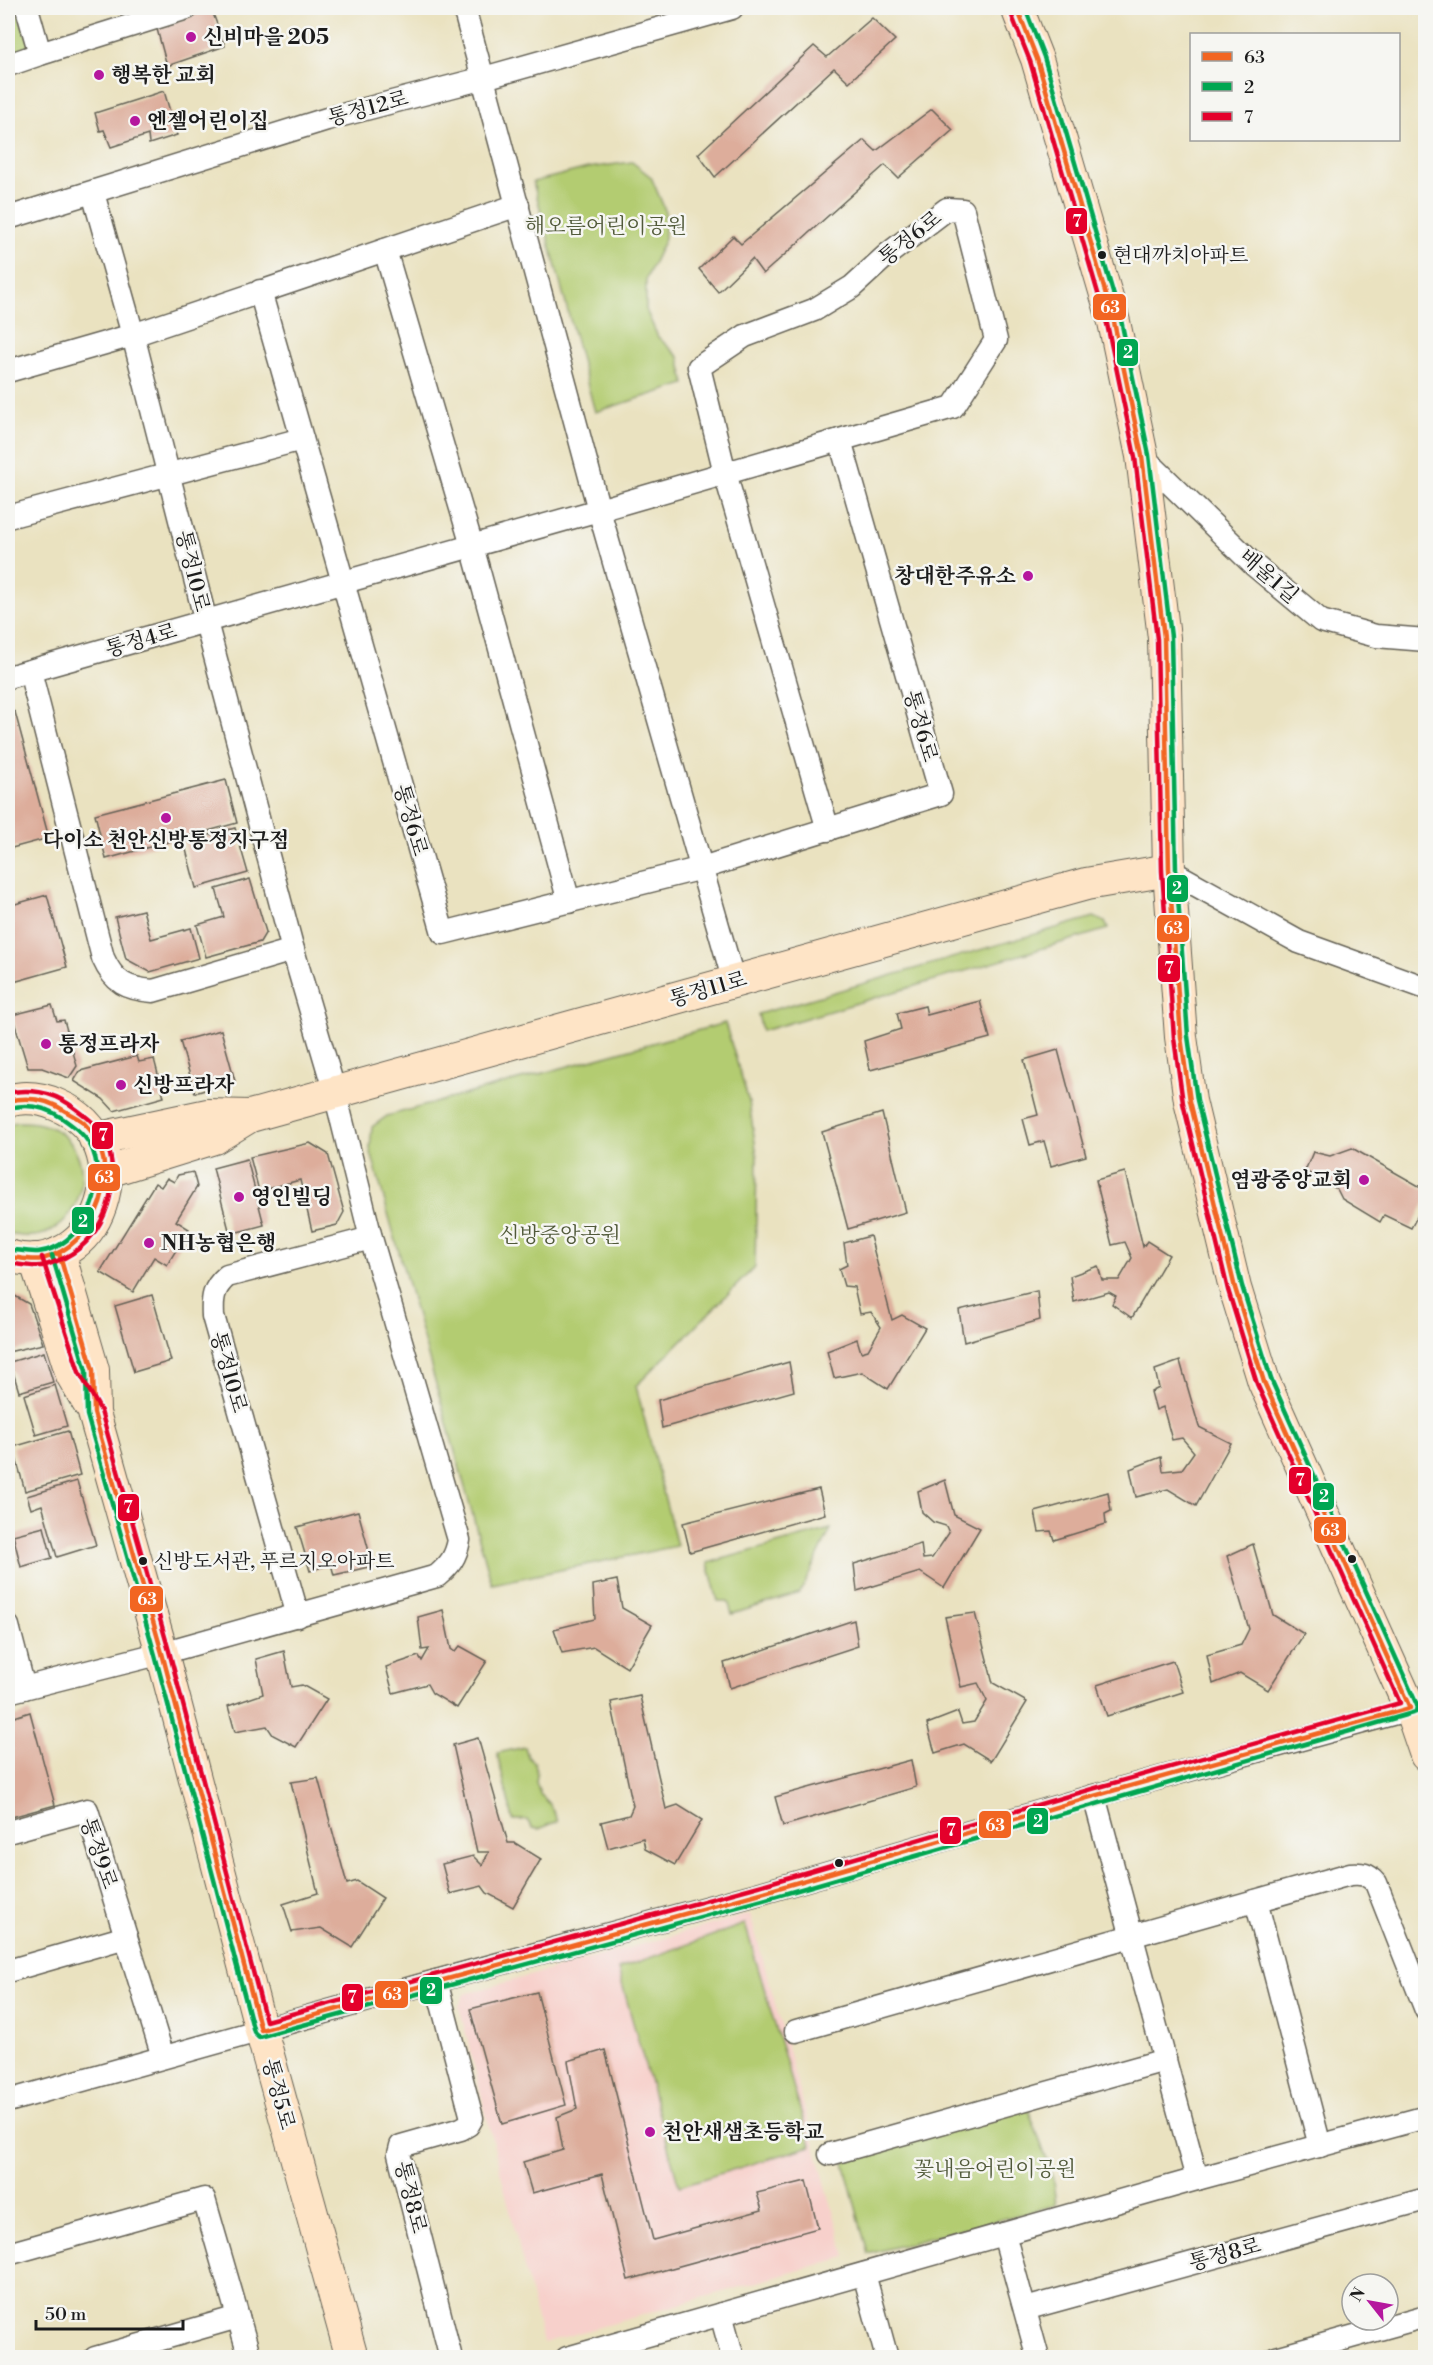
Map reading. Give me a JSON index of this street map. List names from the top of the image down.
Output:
{
  "streets": {
    "street": [
      "통정12로",
      "통정6로",
      "통정10로",
      "배울1길",
      "통정4로",
      "통정11로",
      "통정9로",
      "통정5로",
      "통정8로"
    ]
  },
  "crossings": [
    ["통정12로", "통정10로"],
    ["통정6로", "통정4로"],
    ["통정10로", "통정4로"],
    ["통정10로", "통정11로"],
    ["통정10로", "통정5로"]
  ],
  "parks": ["해오름어린이공원", "신방중앙공원", "꽃내음어린이공원"],
  "places": [
    "신비마을 205",
    "행복한 교회",
    "엔젤어린이집",
    "현대까치아파트",
    "창대한주유소",
    "다이소 천안신방통정지구점",
    "통정프라자",
    "신방프라자",
    "염광중앙교회",
    "영인빌딩",
    "NH농협은행",
    "신방도서관, 푸르지오아파트",
    "천안새샘초등학교"
  ],
  "lines": ["transit line 63", "transit line 2", "transit line 7"],
  "legend": ["63", "2", "7"],
  "scale_bar": "50 m",
  "north": "top left"
}
